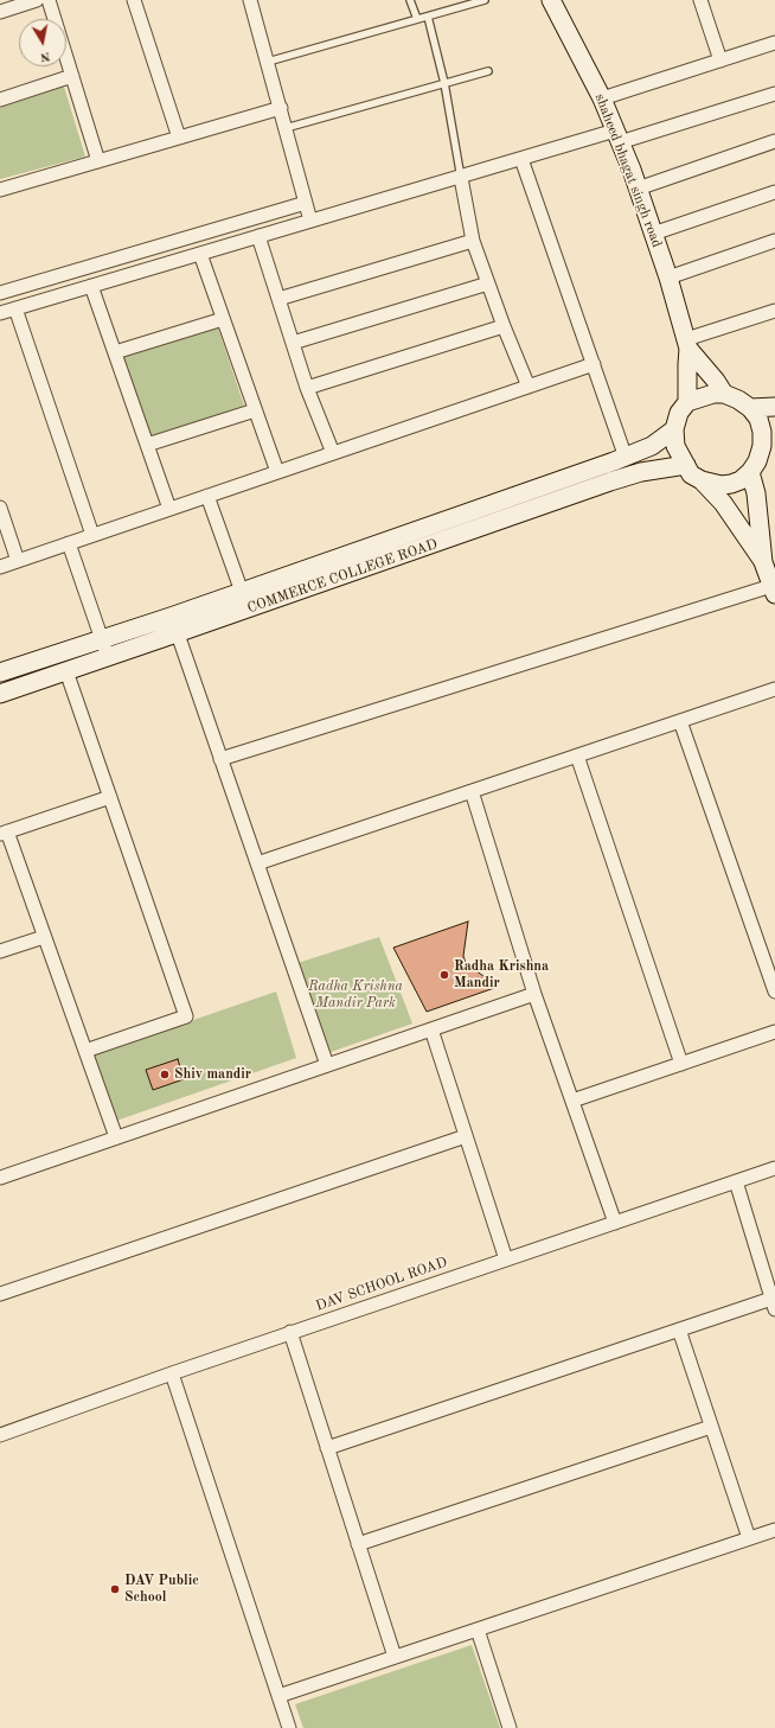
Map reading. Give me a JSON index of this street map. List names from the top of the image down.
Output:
{
  "streets": {
    "street": ["shaheed bhagat singh road", "COMMERCE COLLEGE ROAD", "DAV SCHOOL ROAD"]
  },
  "parks": ["Radha Krishna Mandir Park"],
  "places": ["Radha Krishna Mandir", "Shiv mandir", "DAV Public School"],
  "north": "bottom"
}
